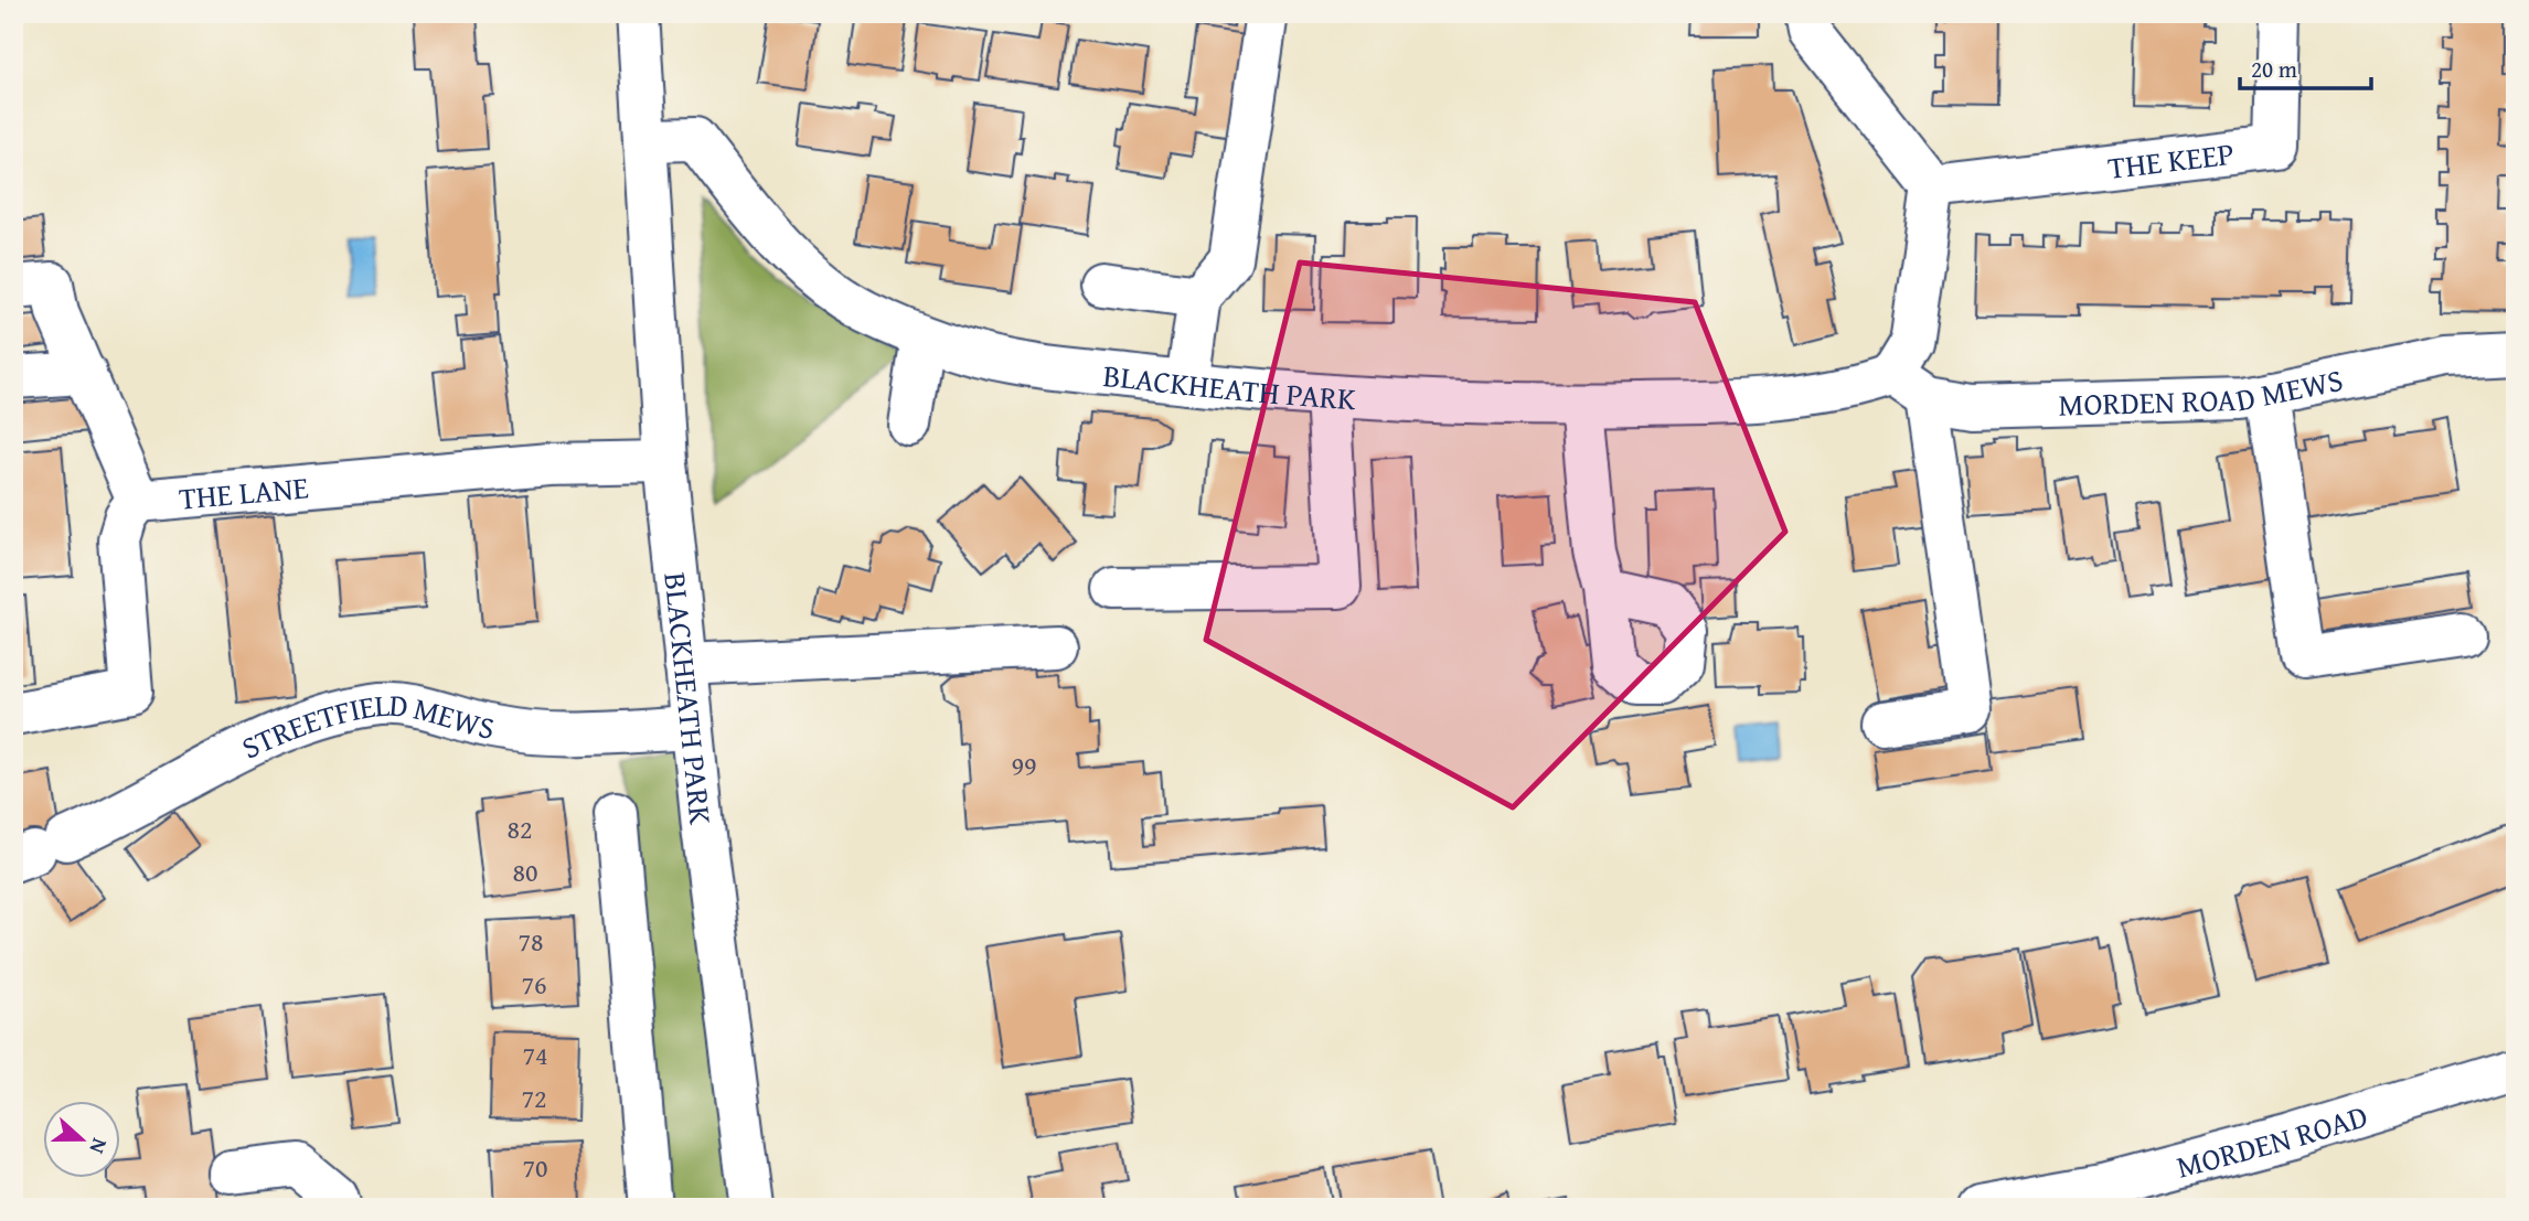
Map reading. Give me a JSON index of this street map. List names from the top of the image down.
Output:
{
  "streets": {
    "street": [
      "THE KEEP",
      "BLACKHEATH PARK",
      "MORDEN ROAD MEWS",
      "THE LANE",
      "STREETFIELD MEWS",
      "MORDEN ROAD"
    ]
  },
  "crossings": [
    ["BLACKHEATH PARK", "MORDEN ROAD MEWS"],
    ["BLACKHEATH PARK", "THE LANE"],
    ["BLACKHEATH PARK", "STREETFIELD MEWS"]
  ],
  "house_numbers": [
    "99",
    "82",
    "80",
    "78",
    "76",
    "74",
    "72",
    "70"
  ],
  "scale_bar": "20 m",
  "north": "right"
}
